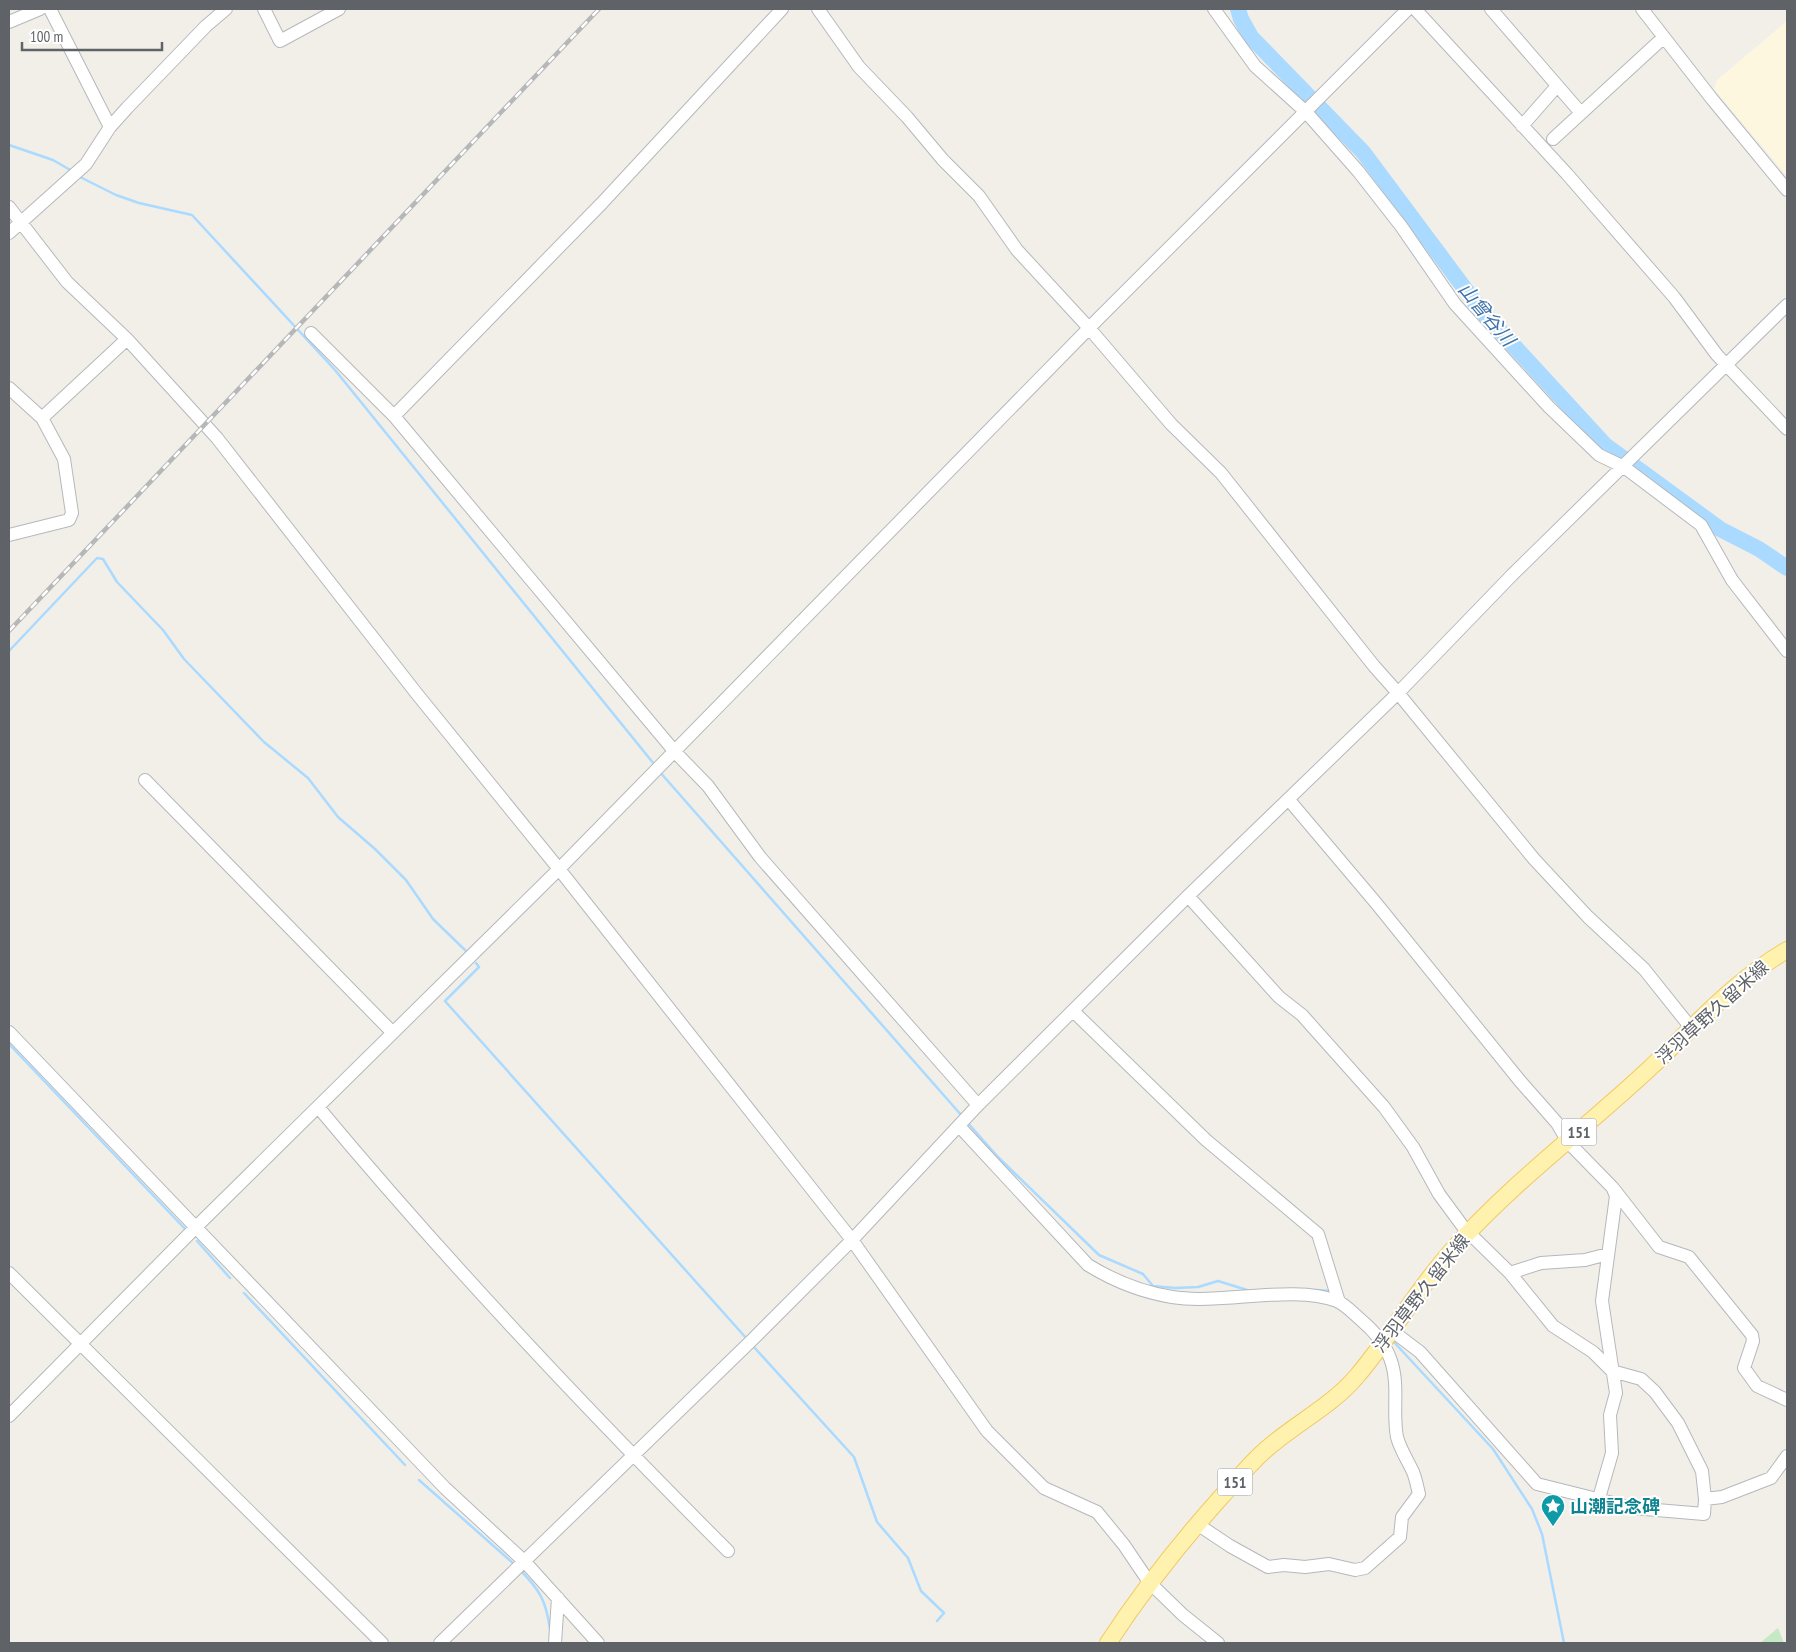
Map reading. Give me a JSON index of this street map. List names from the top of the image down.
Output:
{
  "streets": {
    "main road": ["浮羽草野久留米線", "151"]
  },
  "water": ["山曾谷川"],
  "places": {
    "place": ["山潮記念碑"]
  },
  "scale_bar": "100 m"
}
